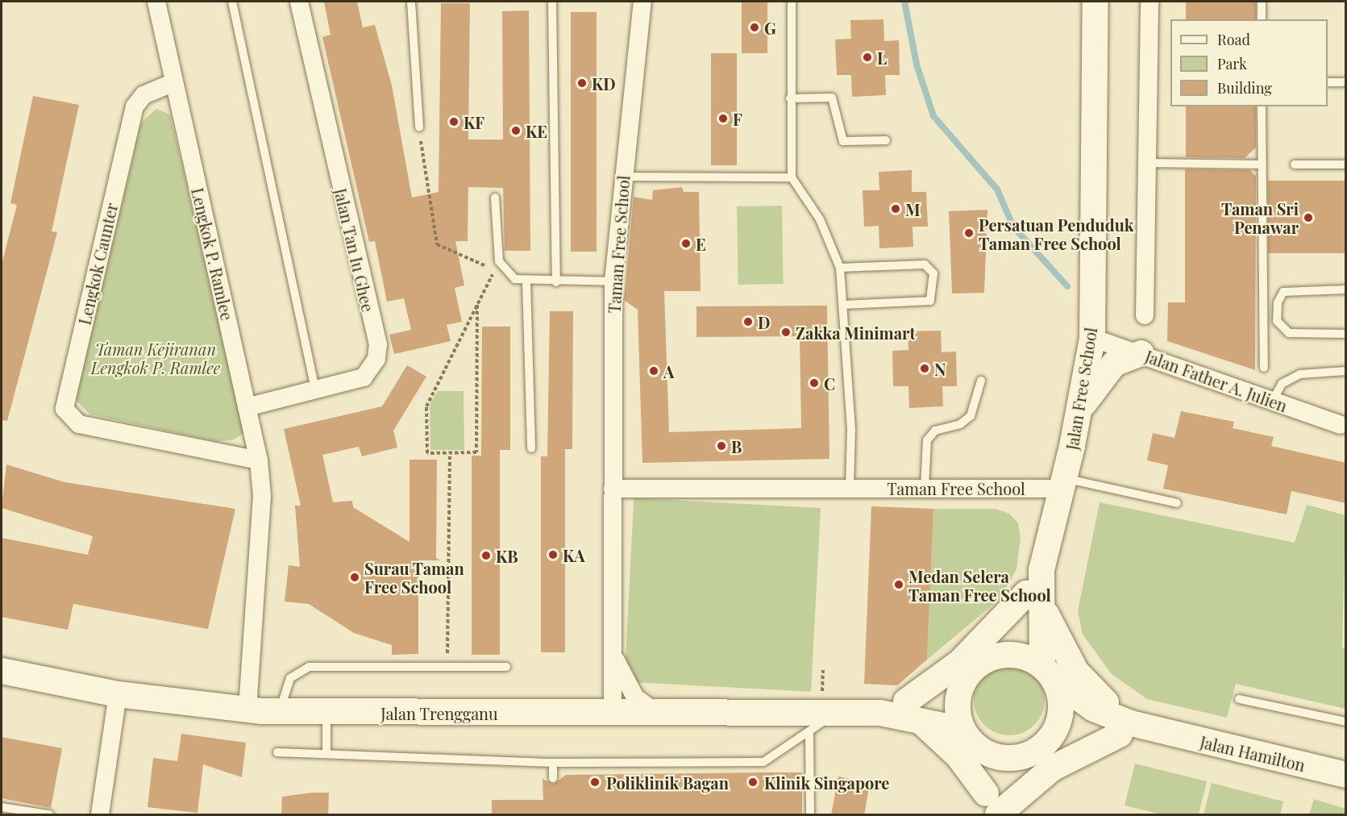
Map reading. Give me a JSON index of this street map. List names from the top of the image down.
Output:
{
  "streets": {
    "main road": ["Jalan Free School", "Jalan Trengganu", "Jalan Hamilton"],
    "street": [
      "Taman Free School",
      "Jalan Tan Iu Ghee",
      "Lengkok P. Ramlee",
      "Lengkok Caunter",
      "Jalan Father A. Julien"
    ]
  },
  "crossings": [
    ["Taman Free School", "Jalan Free School"],
    ["Taman Free School", "Jalan Trengganu"],
    ["Jalan Tan Iu Ghee", "Lengkok P. Ramlee"],
    ["Lengkok P. Ramlee", "Lengkok Caunter"],
    ["Lengkok P. Ramlee", "Jalan Trengganu"],
    ["Jalan Father A. Julien", "Jalan Free School"],
    ["Jalan Free School", "Jalan Trengganu"],
    ["Jalan Free School", "Jalan Hamilton"],
    ["Jalan Trengganu", "Jalan Hamilton"]
  ],
  "parks": ["Taman Kejiranan Lengkok P. Ramlee"],
  "places": [
    "G",
    "L",
    "KD",
    "F",
    "KF",
    "KE",
    "M",
    "Taman Sri Penawar",
    "Persatuan Penduduk Taman Free School",
    "E",
    "D",
    "Zakka Minimart",
    "N",
    "A",
    "C",
    "B",
    "KA",
    "KB",
    "Surau Taman Free School",
    "Medan Selera Taman Free School",
    "Poliklinik Bagan",
    "Klinik Singapore"
  ],
  "legend": ["Road", "Park", "Building"]
}
